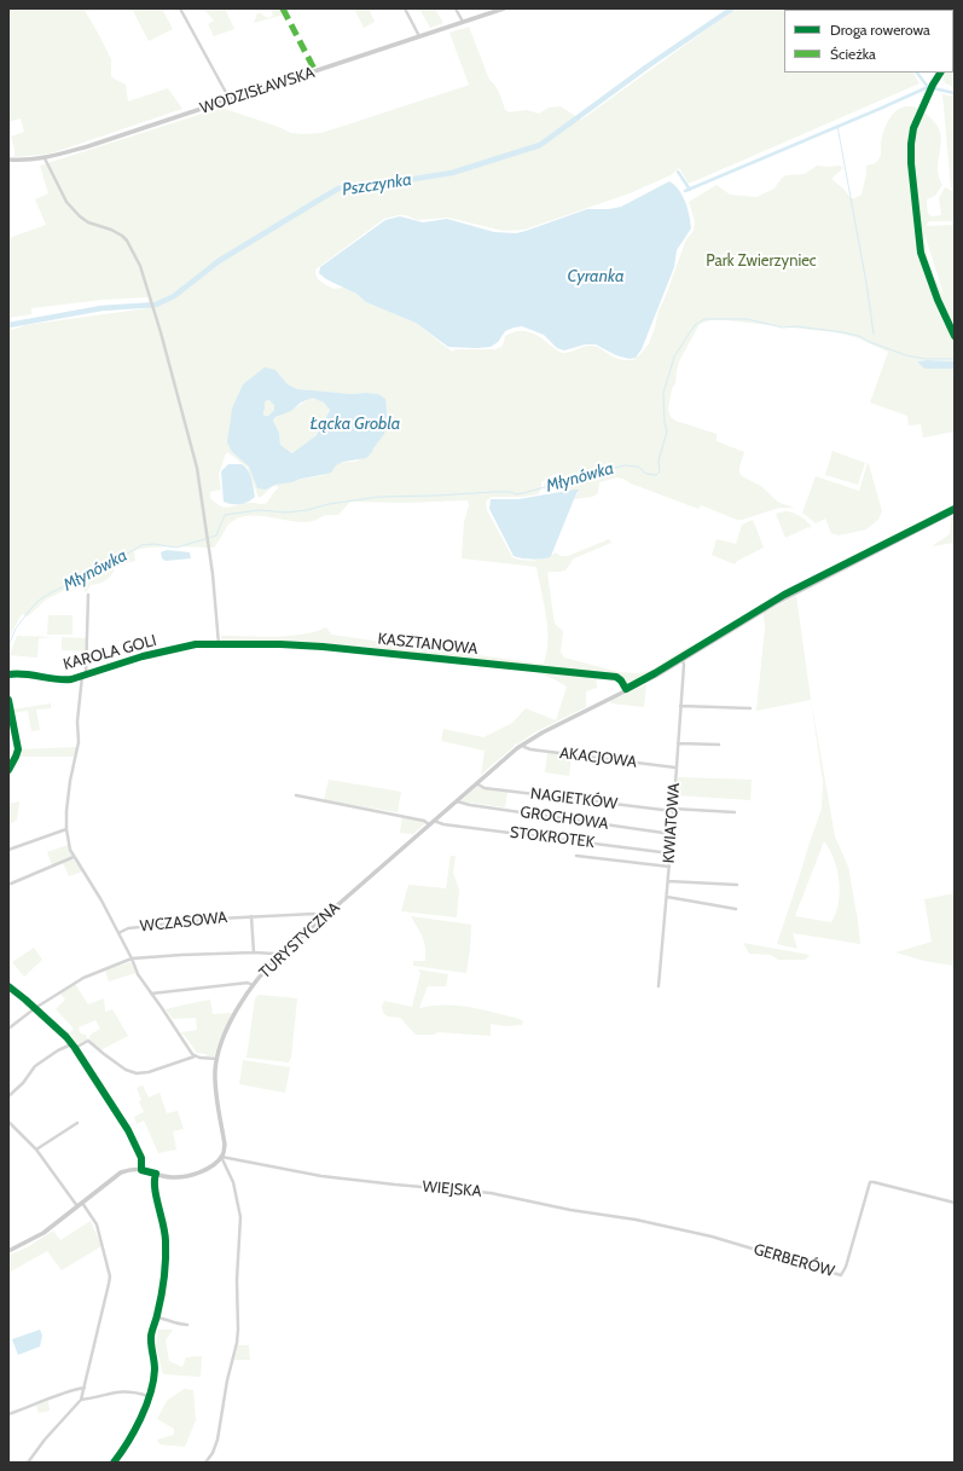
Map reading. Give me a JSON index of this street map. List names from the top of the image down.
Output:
{
  "streets": {
    "main road": ["WODZISŁAWSKA", "TURYSTYCZNA"],
    "street": [
      "KASZTANOWA",
      "KAROLA GOLI",
      "AKACJOWA",
      "NAGIETKÓW",
      "GROCHOWA",
      "KWIATOWA",
      "STOKROTEK",
      "WCZASOWA",
      "WIEJSKA",
      "GERBERÓW"
    ]
  },
  "crossings": [
    ["KASZTANOWA", "KAROLA GOLI"],
    ["KASZTANOWA", "TURYSTYCZNA"],
    ["AKACJOWA", "KWIATOWA"],
    ["AKACJOWA", "TURYSTYCZNA"],
    ["NAGIETKÓW", "KWIATOWA"],
    ["NAGIETKÓW", "TURYSTYCZNA"],
    ["GROCHOWA", "KWIATOWA"],
    ["GROCHOWA", "TURYSTYCZNA"],
    ["KWIATOWA", "STOKROTEK"],
    ["KWIATOWA", "TURYSTYCZNA"],
    ["STOKROTEK", "TURYSTYCZNA"],
    ["WCZASOWA", "TURYSTYCZNA"],
    ["TURYSTYCZNA", "WIEJSKA"],
    ["WIEJSKA", "GERBERÓW"]
  ],
  "water": [
    "Pszczynka",
    "Cyranka",
    "Łącka Grobla",
    "Młynówka"
  ],
  "parks": ["Park Zwierzyniec"],
  "legend": ["Droga rowerowa", "Ścieżka"]
}
